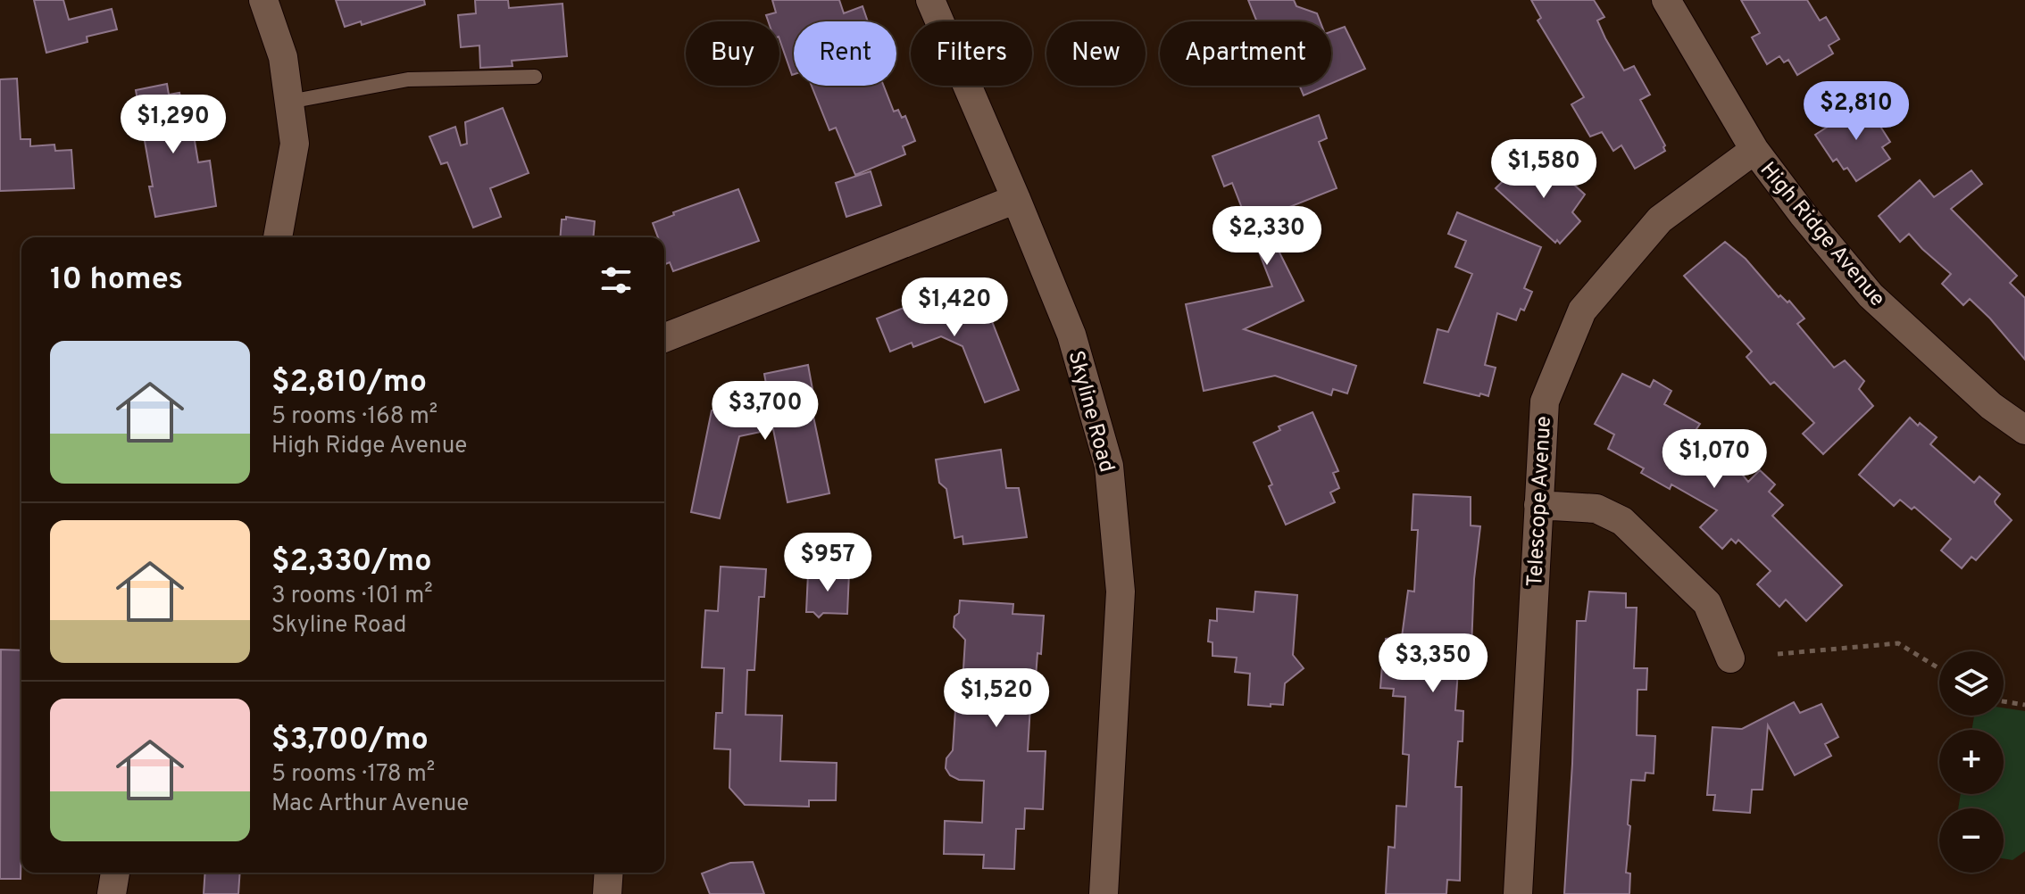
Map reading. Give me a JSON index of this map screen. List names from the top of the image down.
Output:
{
  "streets": {
    "street": ["High Ridge Avenue", "Skyline Road", "Telescope Avenue"]
  },
  "crossings": [
    ["High Ridge Avenue", "Telescope Avenue"]
  ],
  "page": {
    "chip": [
      "Buy",
      "Rent",
      "Filters",
      "New",
      "Apartment"
    ],
    "price": [
      "$2,810",
      "$1,290",
      "$1,580",
      "$2,330",
      "$1,420",
      "$3,700",
      "$1,070",
      "$957",
      "$3,350",
      "$1,520"
    ],
    "heading": "10 homes",
    "list": [
      {
        "name": "$2,810/mo",
        "note": "5 rooms · 168 m² · High Ridge Avenue"
      },
      {
        "name": "$2,330/mo",
        "note": "3 rooms · 101 m² · Skyline Road"
      },
      {
        "name": "$3,700/mo",
        "note": "5 rooms · 178 m² · Mac Arthur Avenue"
      }
    ],
    "map_buttons": ["+", "−"]
  }
}
